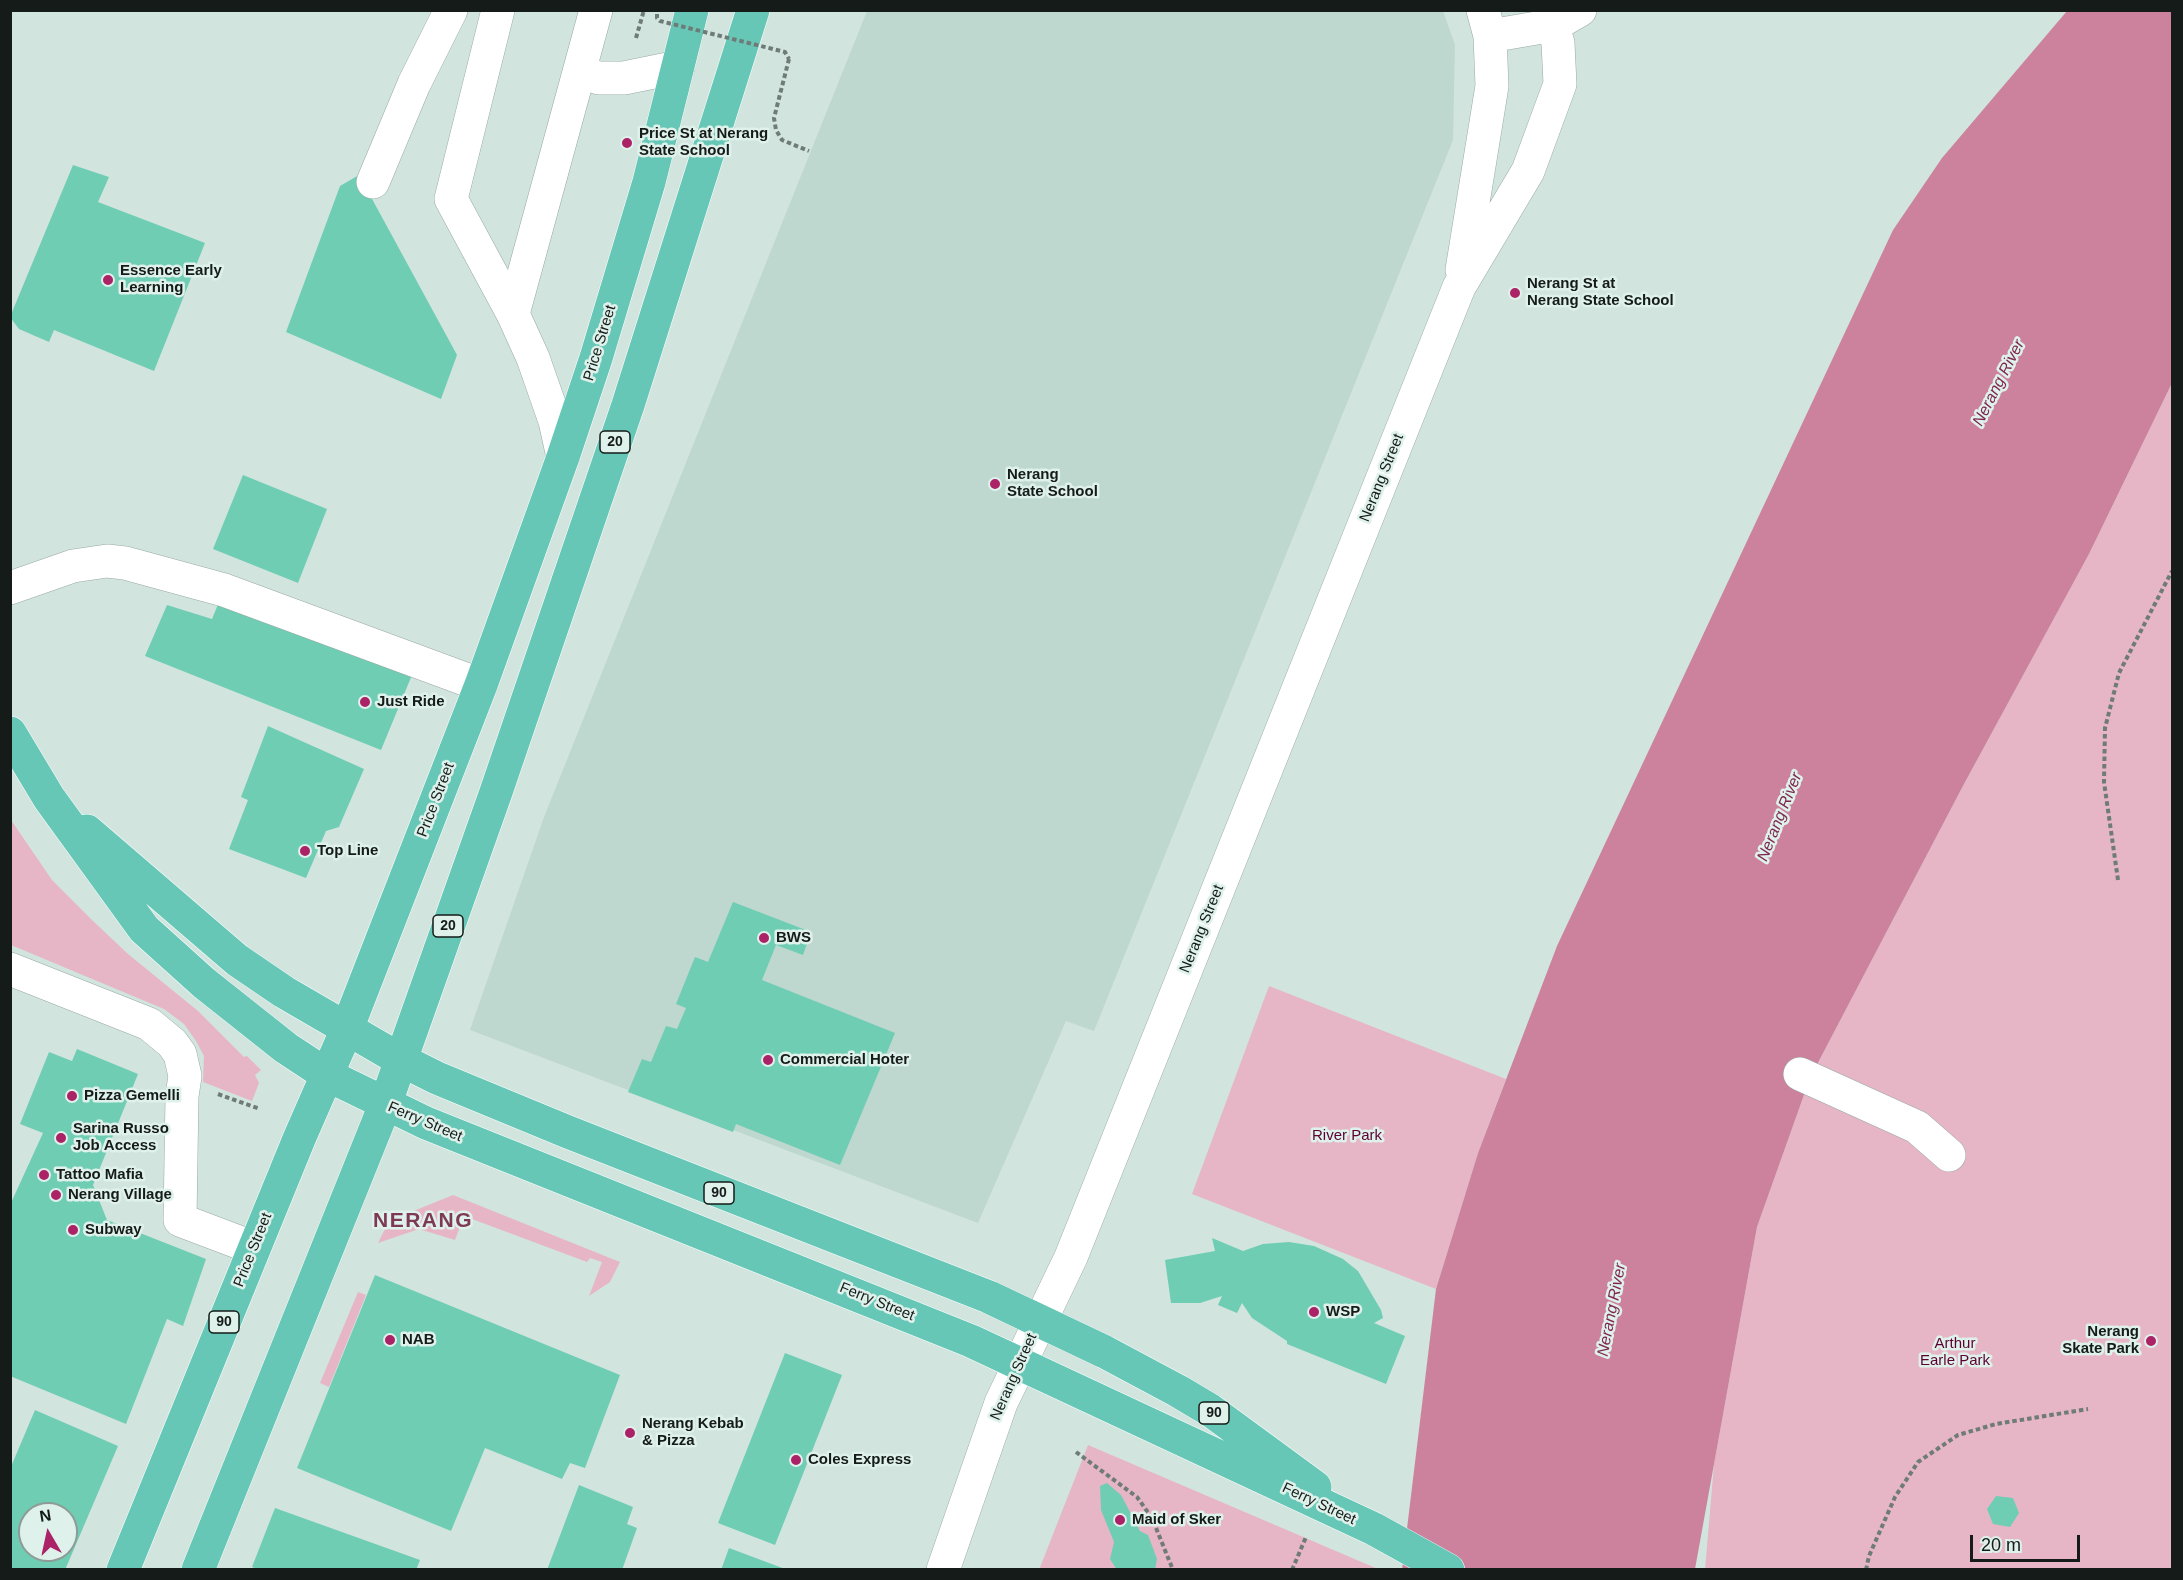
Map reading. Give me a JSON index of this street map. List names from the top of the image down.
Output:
{
  "streets": {
    "main road": [
      "Price Street",
      "20",
      "Ferry Street",
      "90"
    ],
    "street": ["Nerang Street"]
  },
  "crossings": [
    ["Price Street", "Ferry Street"],
    ["20", "Ferry Street"],
    ["Nerang Street", "Ferry Street"],
    ["Ferry Street", "90"]
  ],
  "districts": ["NERANG"],
  "water": ["Nerang River"],
  "parks": ["River Park", "Arthur Earle Park"],
  "places": [
    "Price St at Nerang State School",
    "Essence Early Learning",
    "Nerang St at Nerang State School",
    "Nerang State School",
    "Just Ride",
    "Top Line",
    "BWS",
    "Commercial Hoter",
    "Pizza Gemelli",
    "Sarina Russo Job Access",
    "Tattoo Mafia",
    "Nerang Village",
    "Subway",
    "WSP",
    "NAB",
    "Nerang Skate Park",
    "Nerang Kebab & Pizza",
    "Coles Express",
    "Maid of Sker"
  ],
  "scale_bar": "20 m",
  "north": "top"
}
